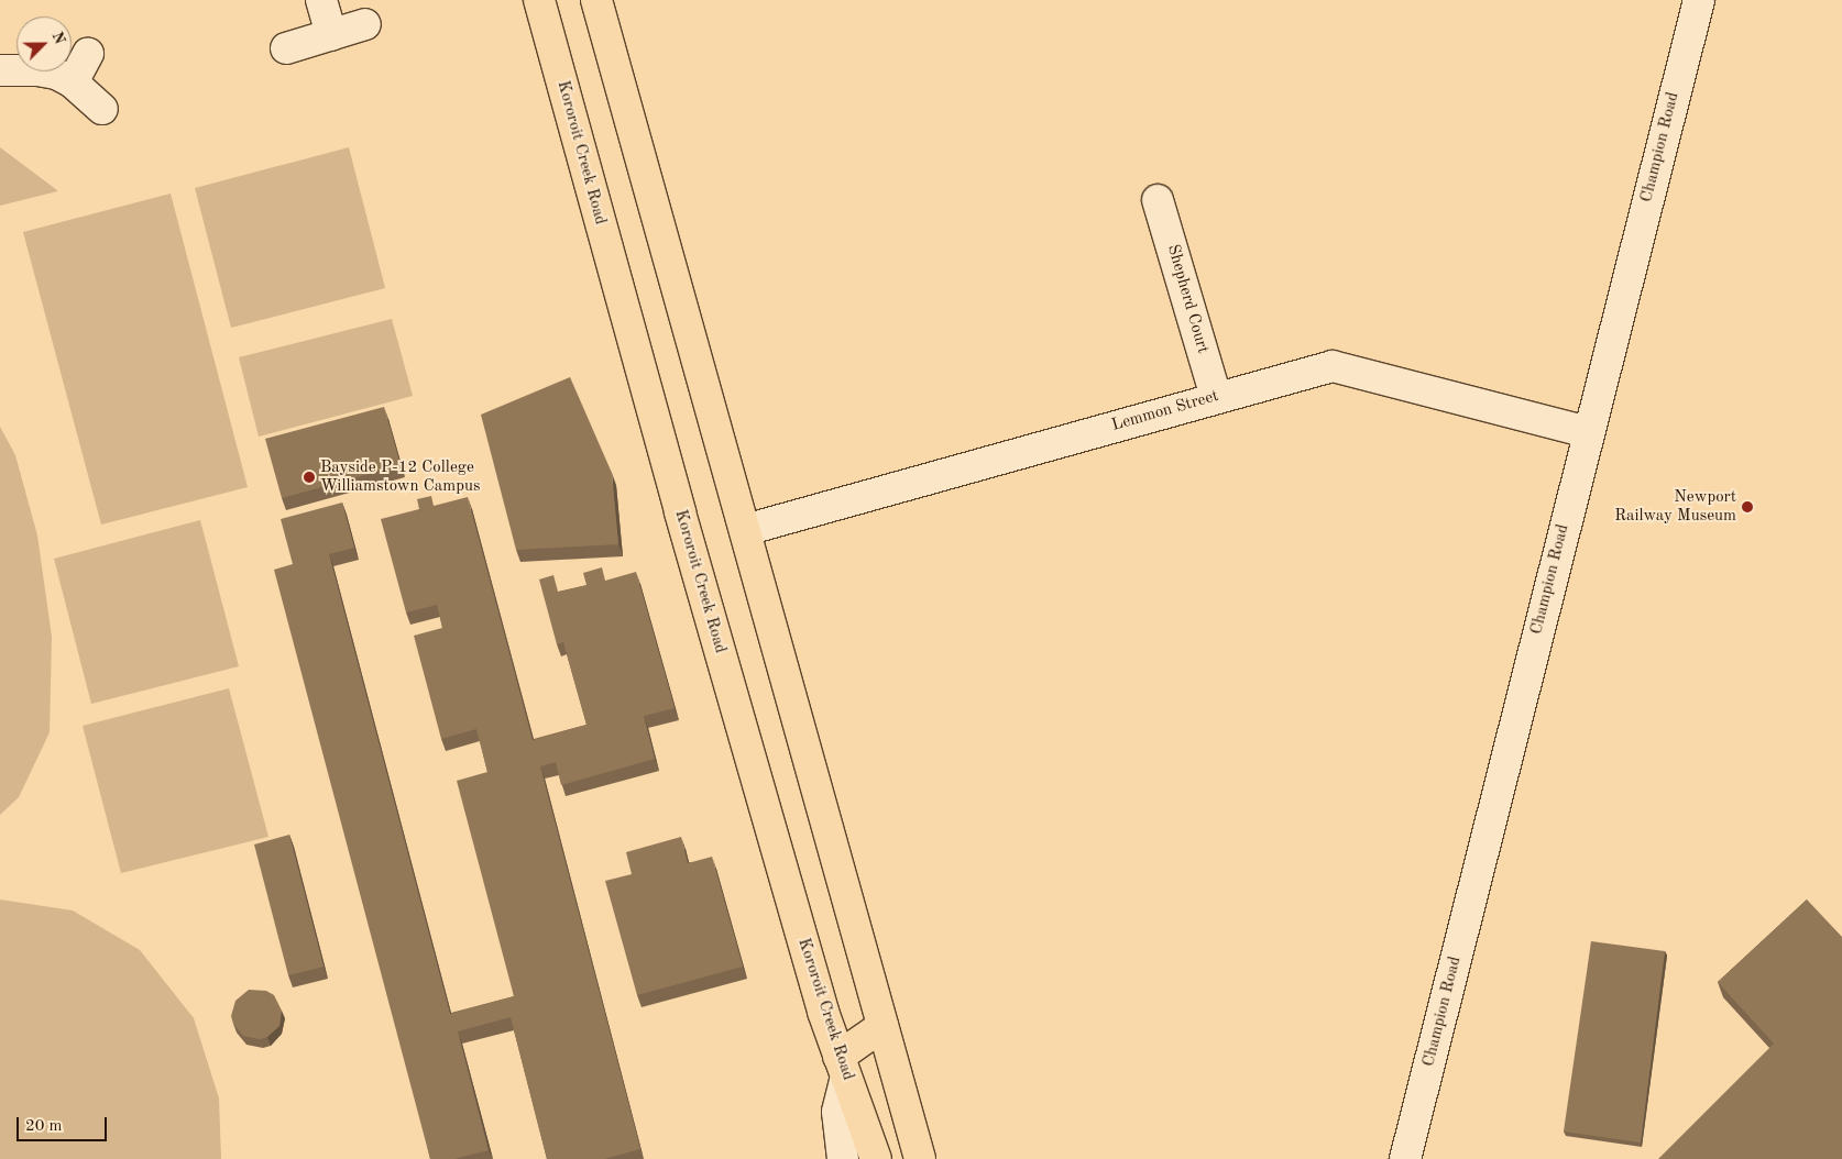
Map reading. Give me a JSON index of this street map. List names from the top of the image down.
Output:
{
  "streets": {
    "main road": ["Kororoit Creek Road"],
    "street": ["Champion Road", "Shepherd Court", "Lemmon Street"]
  },
  "crossings": [
    ["Champion Road", "Lemmon Street"],
    ["Shepherd Court", "Lemmon Street"]
  ],
  "places": ["Bayside P-12 College Williamstown Campus", "Newport Railway Museum"],
  "scale_bar": "20 m",
  "north": "top right"
}
